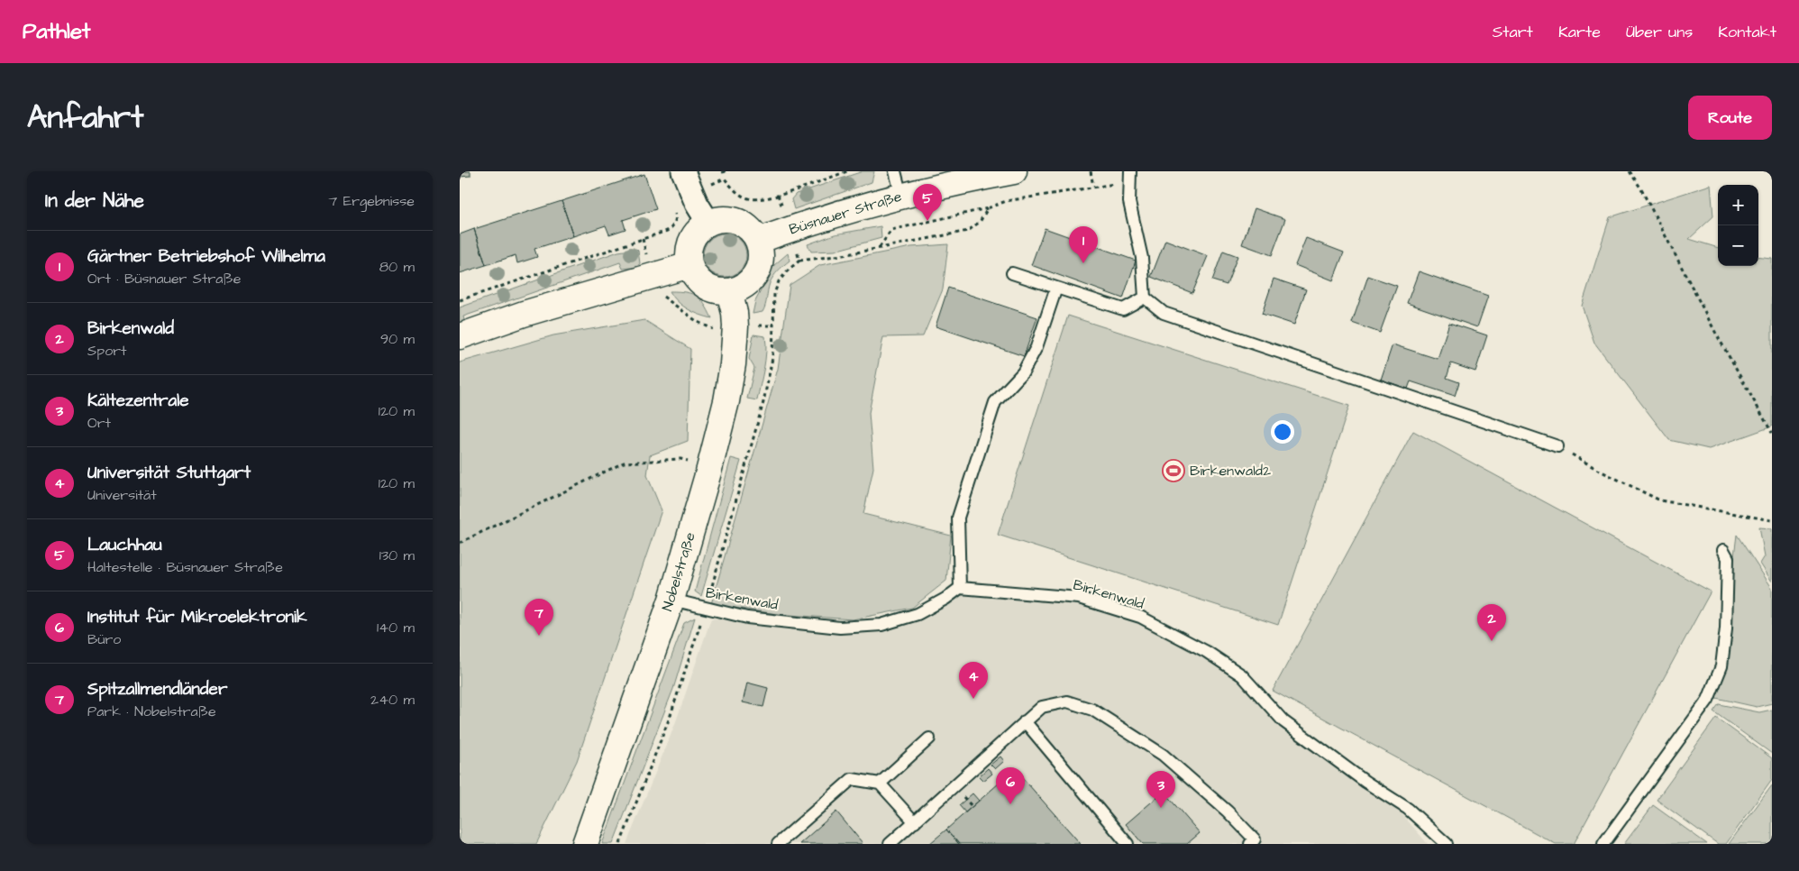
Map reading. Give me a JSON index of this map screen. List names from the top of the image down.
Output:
{
  "streets": {
    "street": ["Büsnauer Straße", "Nobelstraße"],
    "lane": ["Birkenwald"]
  },
  "crossings": [
    ["Büsnauer Straße", "Nobelstraße"],
    ["Nobelstraße", "Birkenwald"]
  ],
  "places": {
    "sports": ["Birkenwald2"]
  },
  "page": {
    "header": "Pathlet",
    "nav": [
      "Start",
      "Karte",
      "Über uns",
      "Kontakt"
    ],
    "title": "Anfahrt",
    "buttons": "Route",
    "heading": ["In der Nähe", "7 Ergebnisse"],
    "pins": [
      "5",
      "1",
      "7",
      "2",
      "4",
      "6",
      "3"
    ],
    "map_buttons": ["+", "−"],
    "list": [
      {
        "mark": "1",
        "name": "Gärtner Betriebshof Wilhelma",
        "note": "Ort · Büsnauer Straße",
        "value": "80 m"
      },
      {
        "mark": "2",
        "name": "Birkenwald",
        "note": "Sport",
        "value": "90 m"
      },
      {
        "mark": "3",
        "name": "Kältezentrale",
        "note": "Ort",
        "value": "120 m"
      },
      {
        "mark": "4",
        "name": "Universität Stuttgart",
        "note": "Universität",
        "value": "120 m"
      },
      {
        "mark": "5",
        "name": "Lauchhau",
        "note": "Haltestelle · Büsnauer Straße",
        "value": "130 m"
      },
      {
        "mark": "6",
        "name": "Institut für Mikroelektronik",
        "note": "Büro",
        "value": "140 m"
      },
      {
        "mark": "7",
        "name": "Spitzallmendländer",
        "note": "Park · Nobelstraße",
        "value": "240 m"
      }
    ]
  }
}
